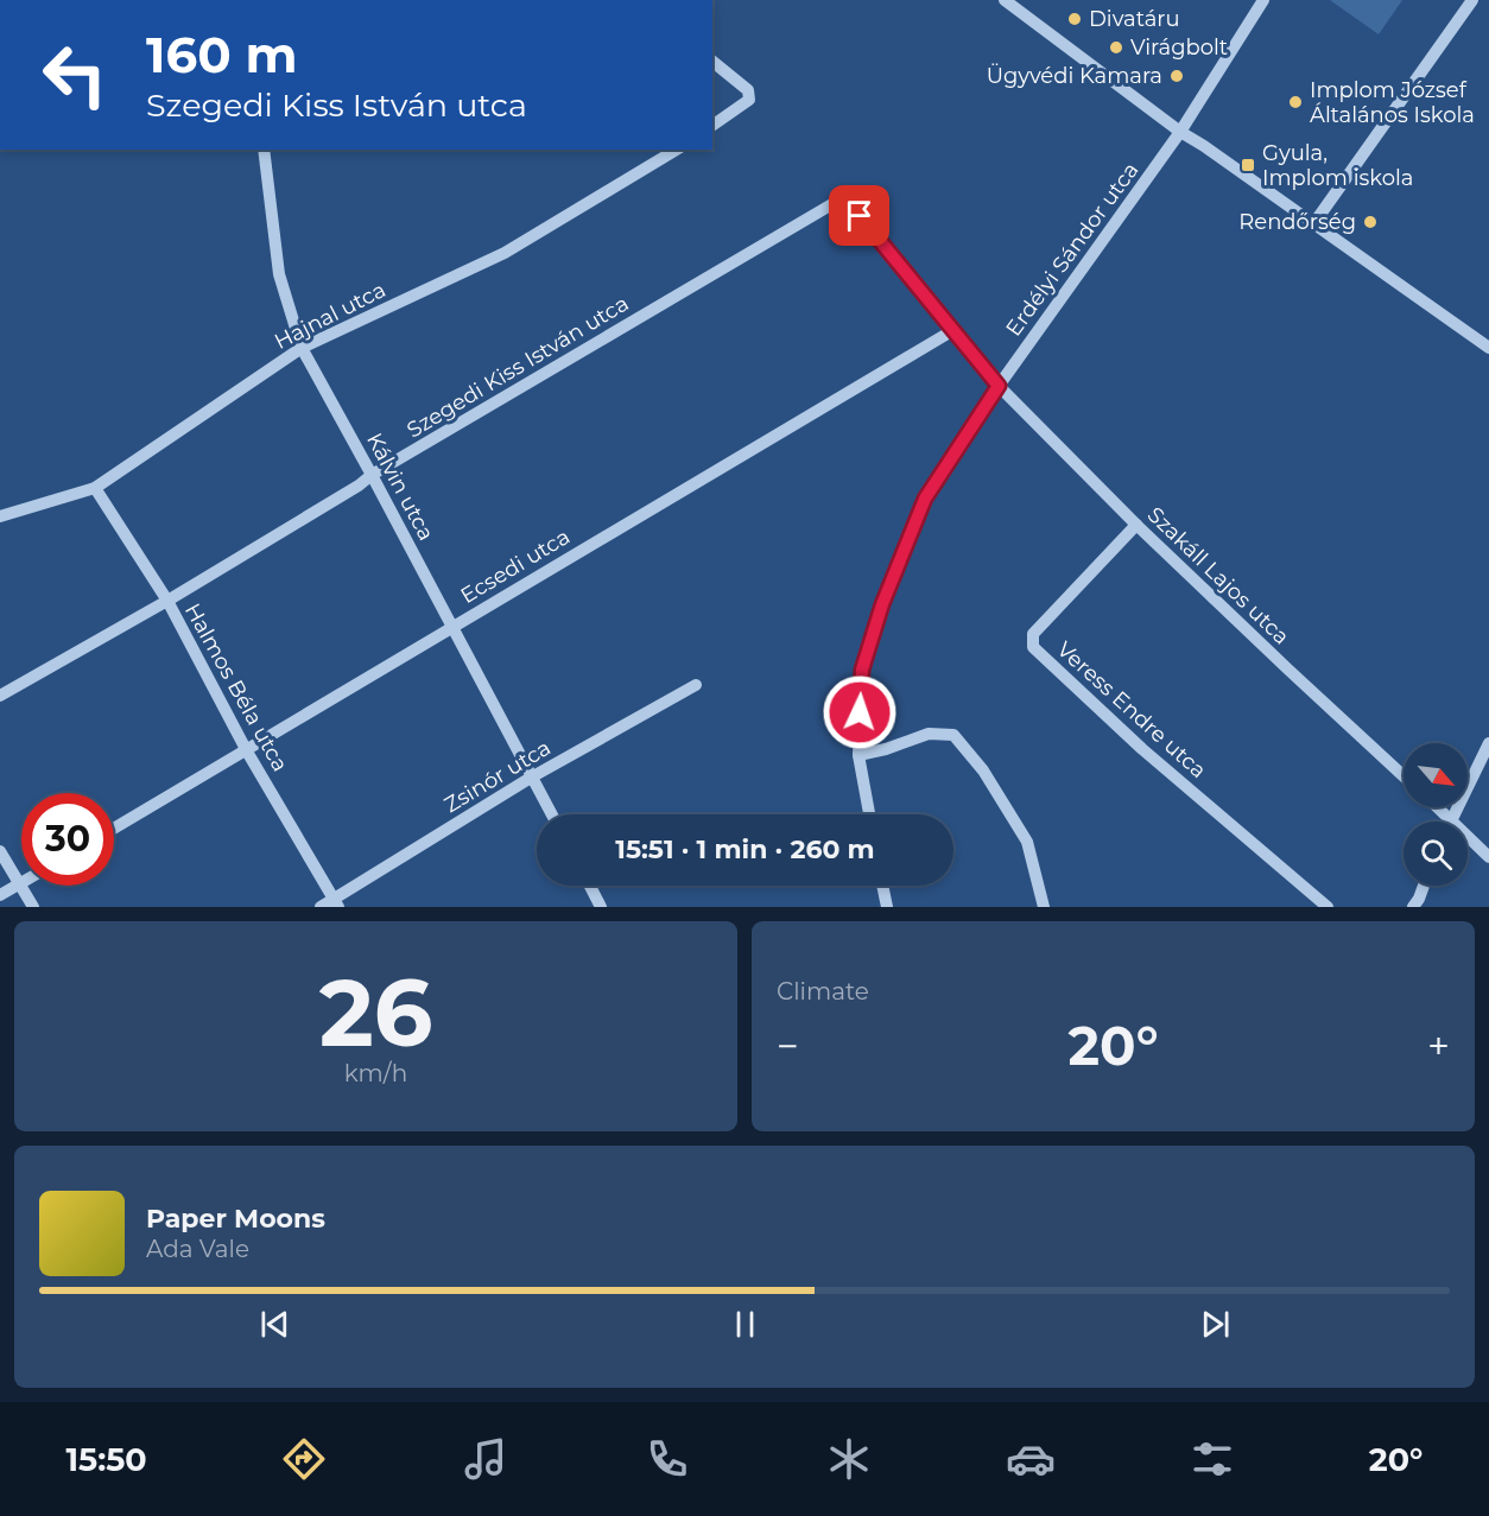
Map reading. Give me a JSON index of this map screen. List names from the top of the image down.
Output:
{
  "streets": {
    "street": [
      "Erdélyi Sándor utca",
      "Hajnal utca",
      "Szegedi Kiss István utca",
      "Kálvin utca",
      "Ecsedi utca",
      "Szakáll Lajos utca",
      "Halmos Béla utca",
      "Veress Endre utca",
      "Zsinór utca"
    ]
  },
  "crossings": [
    ["Erdélyi Sándor utca", "Szegedi Kiss István utca"],
    ["Erdélyi Sándor utca", "Szakáll Lajos utca"],
    ["Hajnal utca", "Kálvin utca"],
    ["Hajnal utca", "Halmos Béla utca"],
    ["Szegedi Kiss István utca", "Kálvin utca"],
    ["Szegedi Kiss István utca", "Ecsedi utca"],
    ["Szegedi Kiss István utca", "Szakáll Lajos utca"],
    ["Szegedi Kiss István utca", "Halmos Béla utca"],
    ["Kálvin utca", "Ecsedi utca"],
    ["Kálvin utca", "Zsinór utca"],
    ["Ecsedi utca", "Halmos Béla utca"],
    ["Szakáll Lajos utca", "Veress Endre utca"],
    ["Halmos Béla utca", "Zsinór utca"]
  ],
  "places": {
    "other": [
      "Divatáru",
      "Virágbolt",
      "Ügyvédi Kamara",
      "Implom József Általános Iskola",
      "Rendőrség"
    ],
    "transit": ["Gyula, Implom iskola"]
  },
  "north": "bottom right",
  "page": {
    "turn": ["160 m", "Szegedi Kiss István utca"],
    "limit": "30",
    "trip": "15:51 · 1 min · 260 m",
    "tile": [
      ["26", "km/h"],
      "Climate"
    ],
    "heat": ["−", "20°", "+"],
    "song": ["Paper Moons", "Ada Vale"],
    "tabs": ["15:50", "20°"]
  }
}
